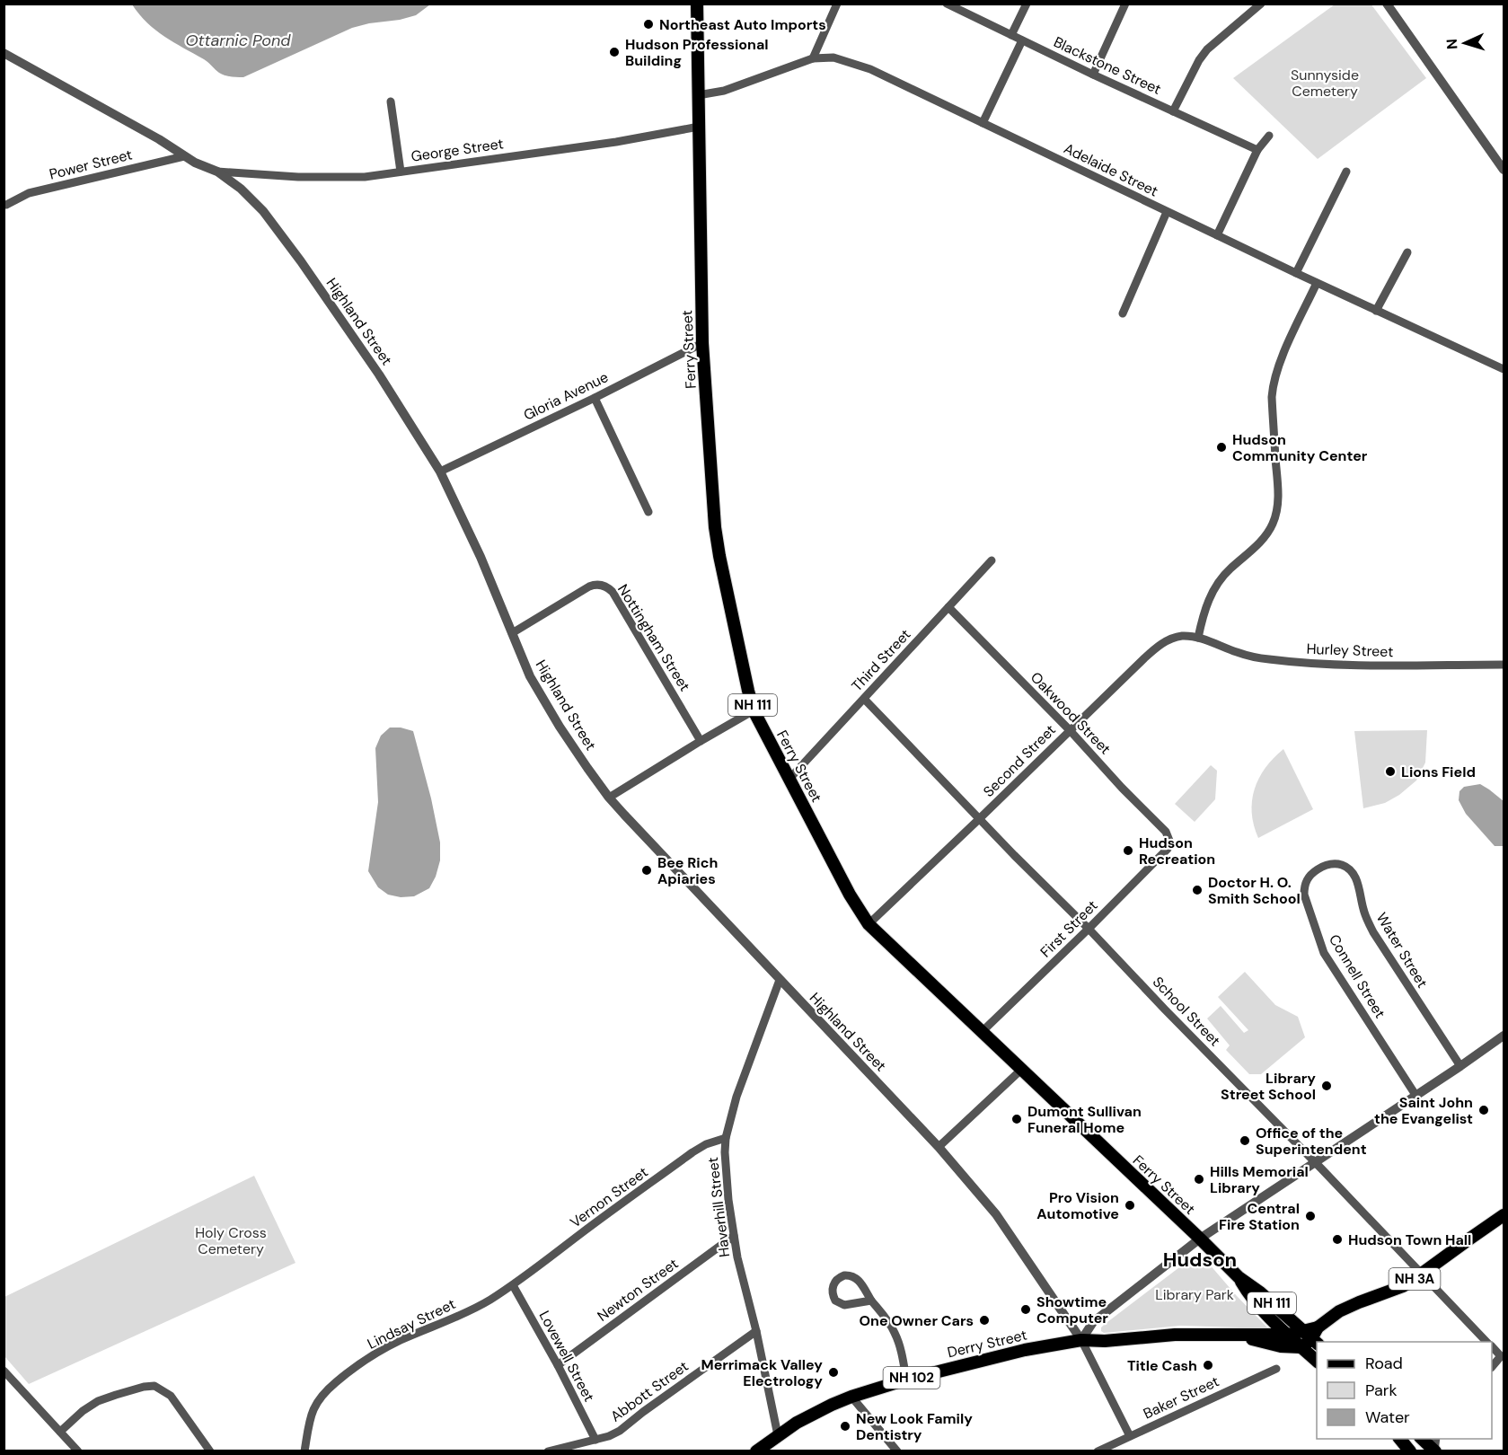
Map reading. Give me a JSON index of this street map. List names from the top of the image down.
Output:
{
  "streets": {
    "main road": [
      "Ferry Street",
      "NH 111",
      "NH 3A",
      "Derry Street",
      "NH 102"
    ],
    "street": [
      "Blackstone Street",
      "George Street",
      "Power Street",
      "Adelaide Street",
      "Highland Street",
      "Gloria Avenue",
      "Nottingham Street",
      "Hurley Street",
      "Third Street",
      "Oakwood Street",
      "Second Street",
      "First Street",
      "Water Street",
      "Connell Street",
      "School Street",
      "Vernon Street",
      "Haverhill Street",
      "Newton Street",
      "Lindsay Street",
      "Lovewell Street",
      "Abbott Street",
      "Baker Street"
    ]
  },
  "crossings": [
    ["George Street", "Highland Street"],
    ["George Street", "Ferry Street"],
    ["Power Street", "Highland Street"],
    ["Adelaide Street", "Ferry Street"],
    ["Highland Street", "Gloria Avenue"],
    ["Highland Street", "Nottingham Street"],
    ["Highland Street", "Haverhill Street"],
    ["Highland Street", "Derry Street"],
    ["Ferry Street", "Gloria Avenue"],
    ["Ferry Street", "Third Street"],
    ["Ferry Street", "Second Street"],
    ["Ferry Street", "First Street"],
    ["Ferry Street", "NH 3A"],
    ["Ferry Street", "Derry Street"],
    ["Hurley Street", "Second Street"],
    ["Third Street", "Oakwood Street"],
    ["Third Street", "School Street"],
    ["Oakwood Street", "Second Street"],
    ["Oakwood Street", "First Street"],
    ["Second Street", "School Street"],
    ["First Street", "School Street"],
    ["Water Street", "Connell Street"],
    ["School Street", "NH 3A"],
    ["Vernon Street", "Haverhill Street"],
    ["Vernon Street", "Lindsay Street"],
    ["Vernon Street", "Lovewell Street"],
    ["Haverhill Street", "Newton Street"],
    ["Haverhill Street", "Derry Street"],
    ["Haverhill Street", "Abbott Street"],
    ["NH 3A", "Derry Street"],
    ["Newton Street", "Lovewell Street"],
    ["Lindsay Street", "Lovewell Street"],
    ["Lovewell Street", "Abbott Street"]
  ],
  "districts": ["Hudson"],
  "water": ["Ottarnic Pond"],
  "parks": ["Sunnyside Cemetery", "Holy Cross Cemetery", "Library Park"],
  "places": [
    "Northeast Auto Imports",
    "Hudson Professional Building",
    "Hudson Community Center",
    "Lions Field",
    "Hudson Recreation",
    "Bee Rich Apiaries",
    "Doctor H. O. Smith School",
    "Library Street School",
    "Saint John the Evangelist",
    "Dumont Sullivan Funeral Home",
    "Office of the Superintendent",
    "Hills Memorial Library",
    "Pro Vision Automotive",
    "Central Fire Station",
    "Hudson Town Hall",
    "Showtime Computer",
    "One Owner Cars",
    "Title Cash",
    "Merrimack Valley Electrology",
    "New Look Family Dentistry"
  ],
  "legend": ["Road", "Park", "Water"],
  "north": "left"
}
